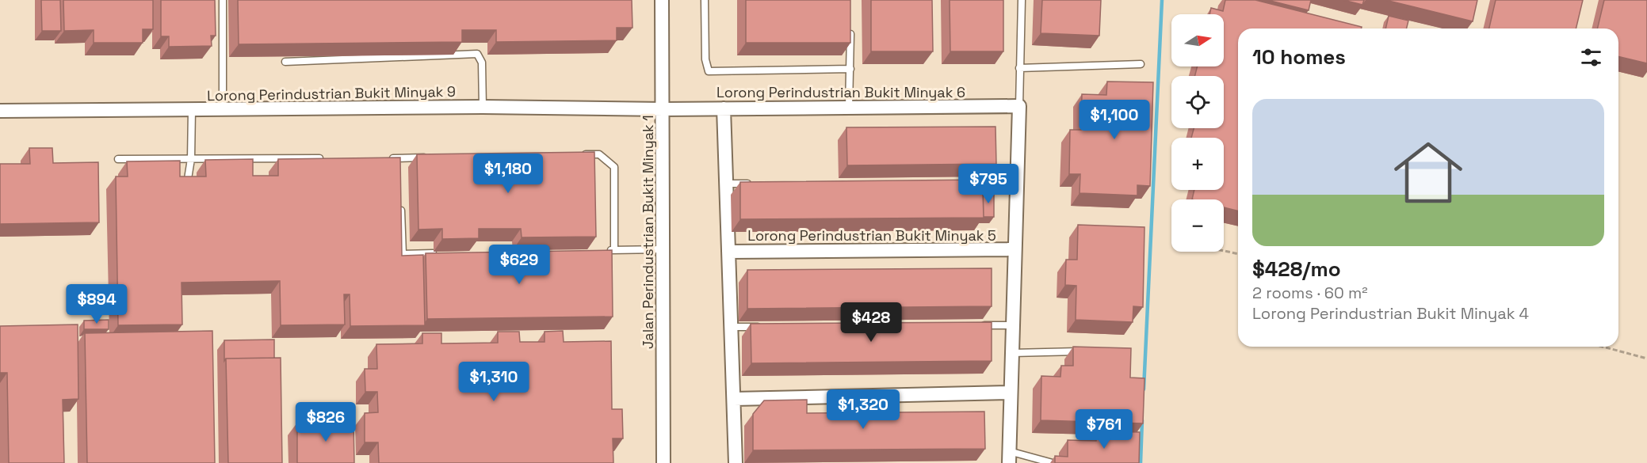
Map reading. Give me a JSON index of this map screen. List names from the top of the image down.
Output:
{
  "streets": {
    "street": [
      "Lorong Perindustrian Bukit Minyak 6",
      "Lorong Perindustrian Bukit Minyak 9",
      "Jalan Perindustrian Bukit Minyak 1",
      "Lorong Perindustrian Bukit Minyak 5"
    ]
  },
  "crossings": [
    ["Lorong Perindustrian Bukit Minyak 6", "Lorong Perindustrian Bukit Minyak 9"],
    ["Lorong Perindustrian Bukit Minyak 6", "Jalan Perindustrian Bukit Minyak 1"],
    ["Lorong Perindustrian Bukit Minyak 9", "Jalan Perindustrian Bukit Minyak 1"]
  ],
  "north": "right",
  "page": {
    "map_buttons": ["+", "−"],
    "heading": "10 homes",
    "list": [
      {
        "name": "$428/mo",
        "note": "2 rooms · 60 m² · Lorong Perindustrian Bukit Minyak 4"
      }
    ],
    "price": [
      "$1,100",
      "$1,180",
      "$795",
      "$629",
      "$894",
      "$428",
      "$1,310",
      "$1,320",
      "$826",
      "$761"
    ]
  }
}
